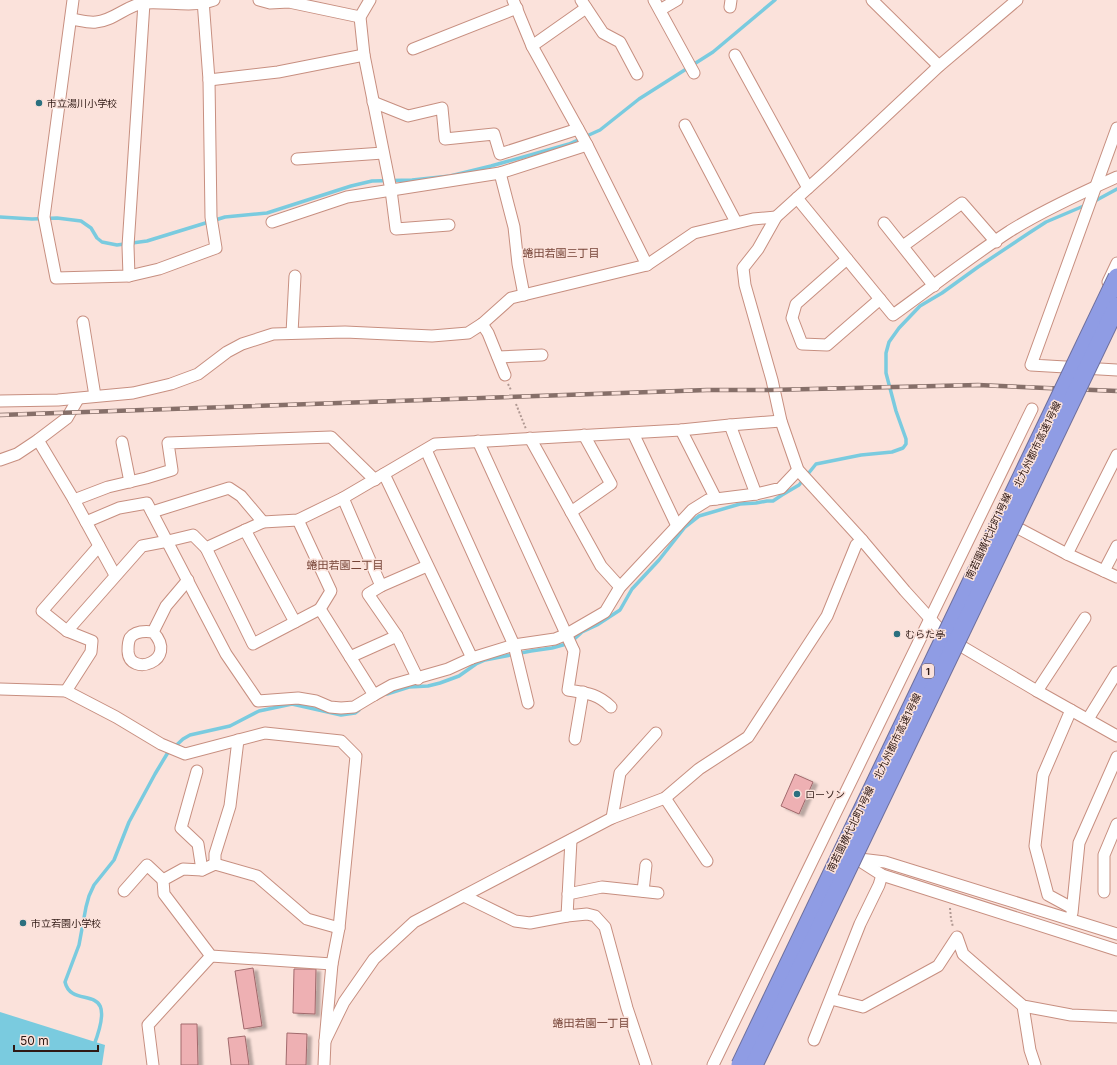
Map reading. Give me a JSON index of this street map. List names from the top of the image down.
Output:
{
  "streets": {
    "highway": ["北九州都市高速1号線", "1"],
    "street": ["南若園横代北町1号線"]
  },
  "crossings": [
    ["北九州都市高速1号線", "南若園横代北町1号線"]
  ],
  "districts": ["蜷田若園三丁目", "蜷田若園二丁目", "蜷田若園一丁目"],
  "places": [
    "市立湯川小学校",
    "むらた亭",
    "ローソン",
    "市立若園小学校"
  ],
  "scale_bar": "50 m"
}
